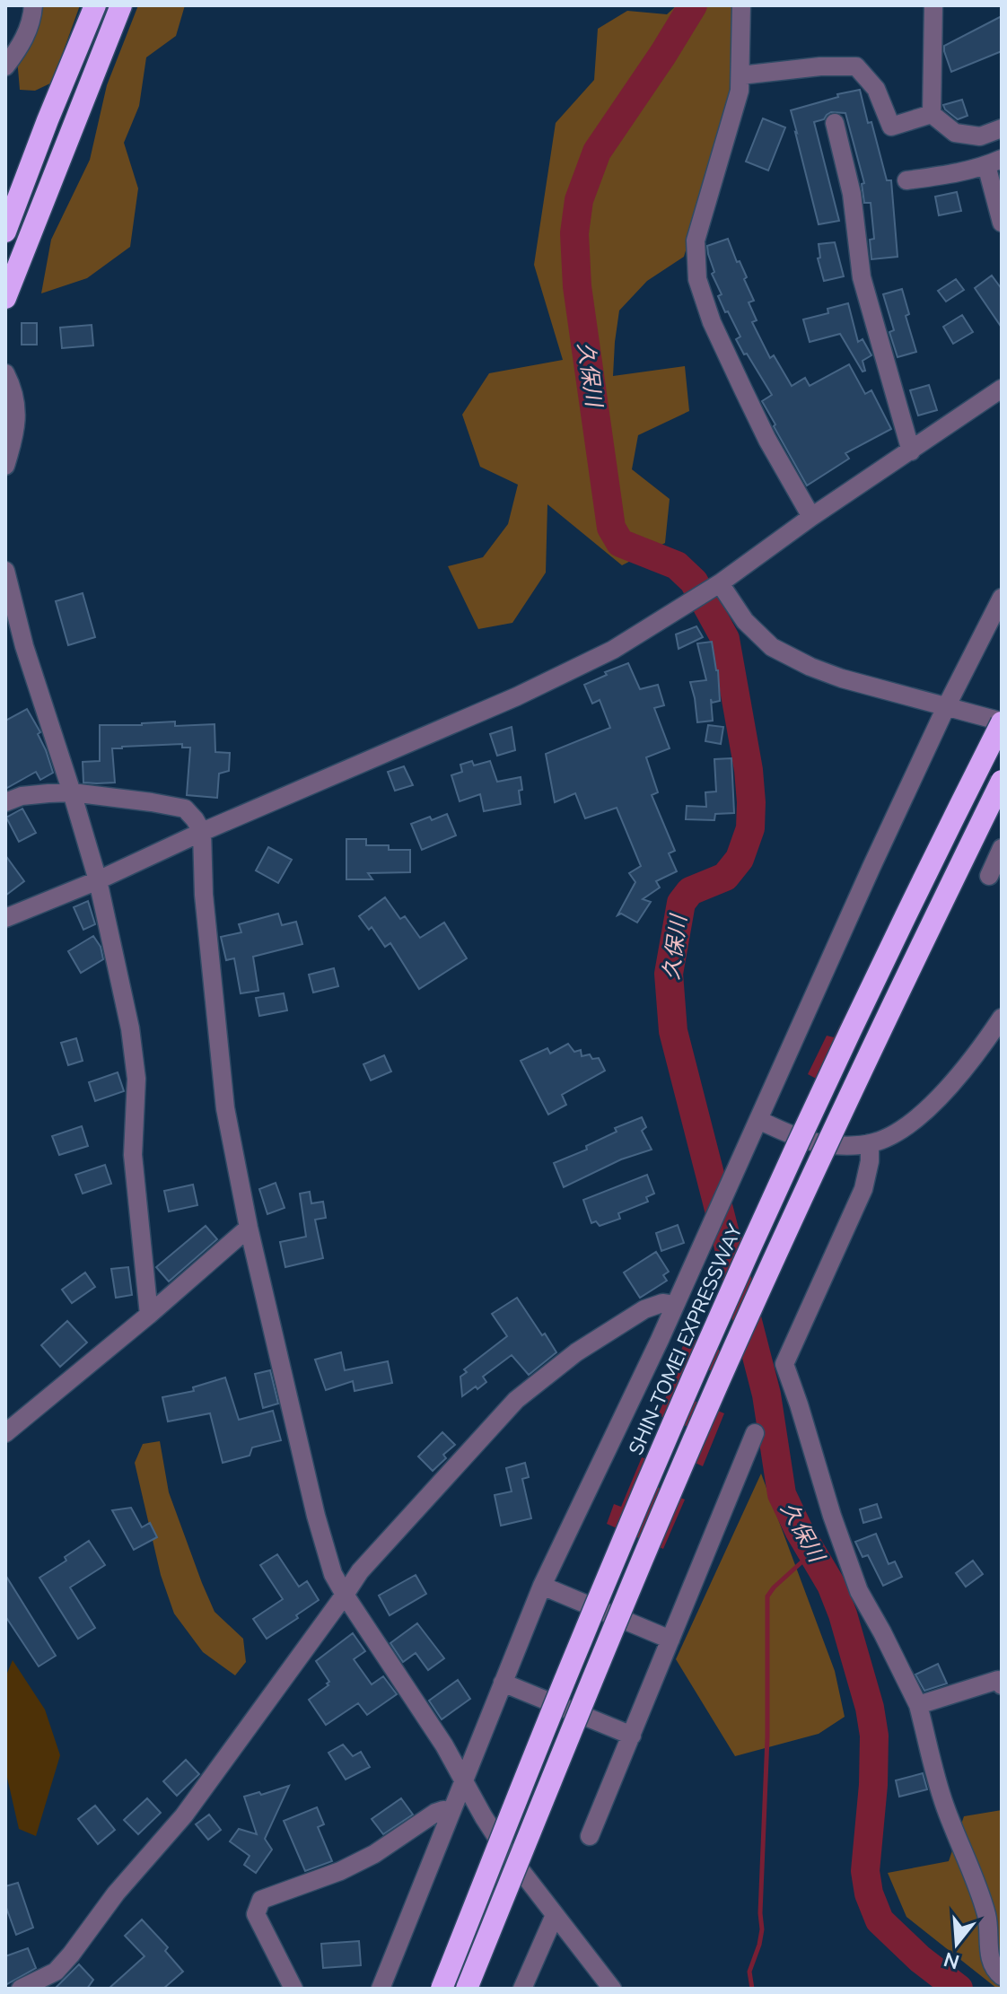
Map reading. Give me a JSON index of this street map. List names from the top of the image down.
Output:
{
  "streets": {
    "highway": ["SHIN-TOMEI EXPRESSWAY"]
  },
  "water": ["久保川"],
  "north": "bottom"
}
